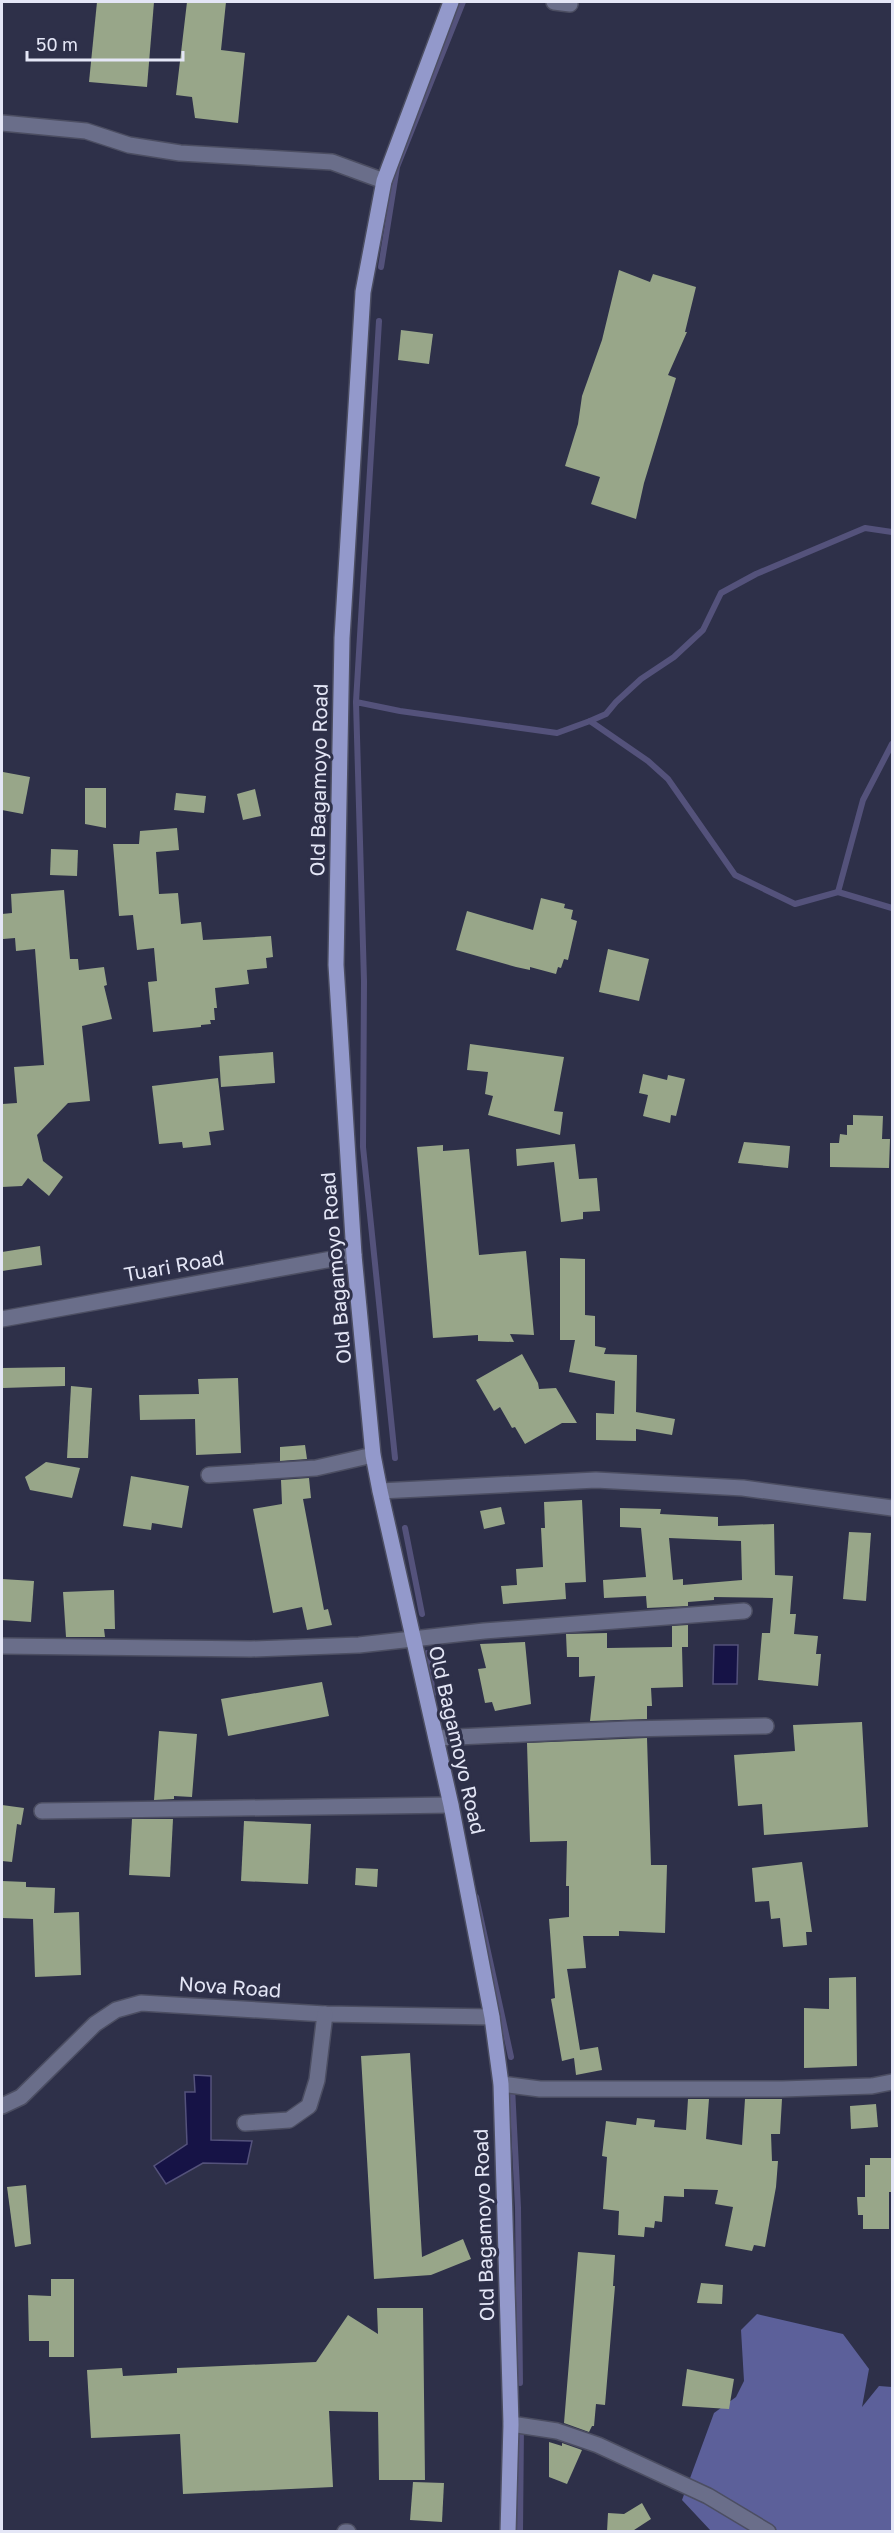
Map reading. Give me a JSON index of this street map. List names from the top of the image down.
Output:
{
  "streets": {
    "main road": ["Old Bagamoyo Road"],
    "street": ["Tuari Road", "Nova Road"]
  },
  "crossings": [
    ["Old Bagamoyo Road", "Tuari Road"],
    ["Old Bagamoyo Road", "Nova Road"]
  ],
  "scale_bar": "50 m"
}
